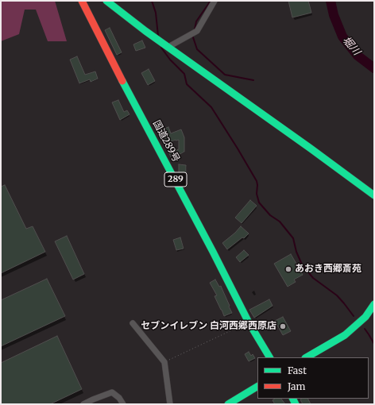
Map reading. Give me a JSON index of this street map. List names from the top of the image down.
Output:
{
  "streets": {
    "main road": ["国道289号", "289"]
  },
  "water": ["堀川"],
  "places": ["あおき西郷斎苑", "セブンイレブン 白河西郷西原店"],
  "legend": ["Fast", "Jam"]
}
